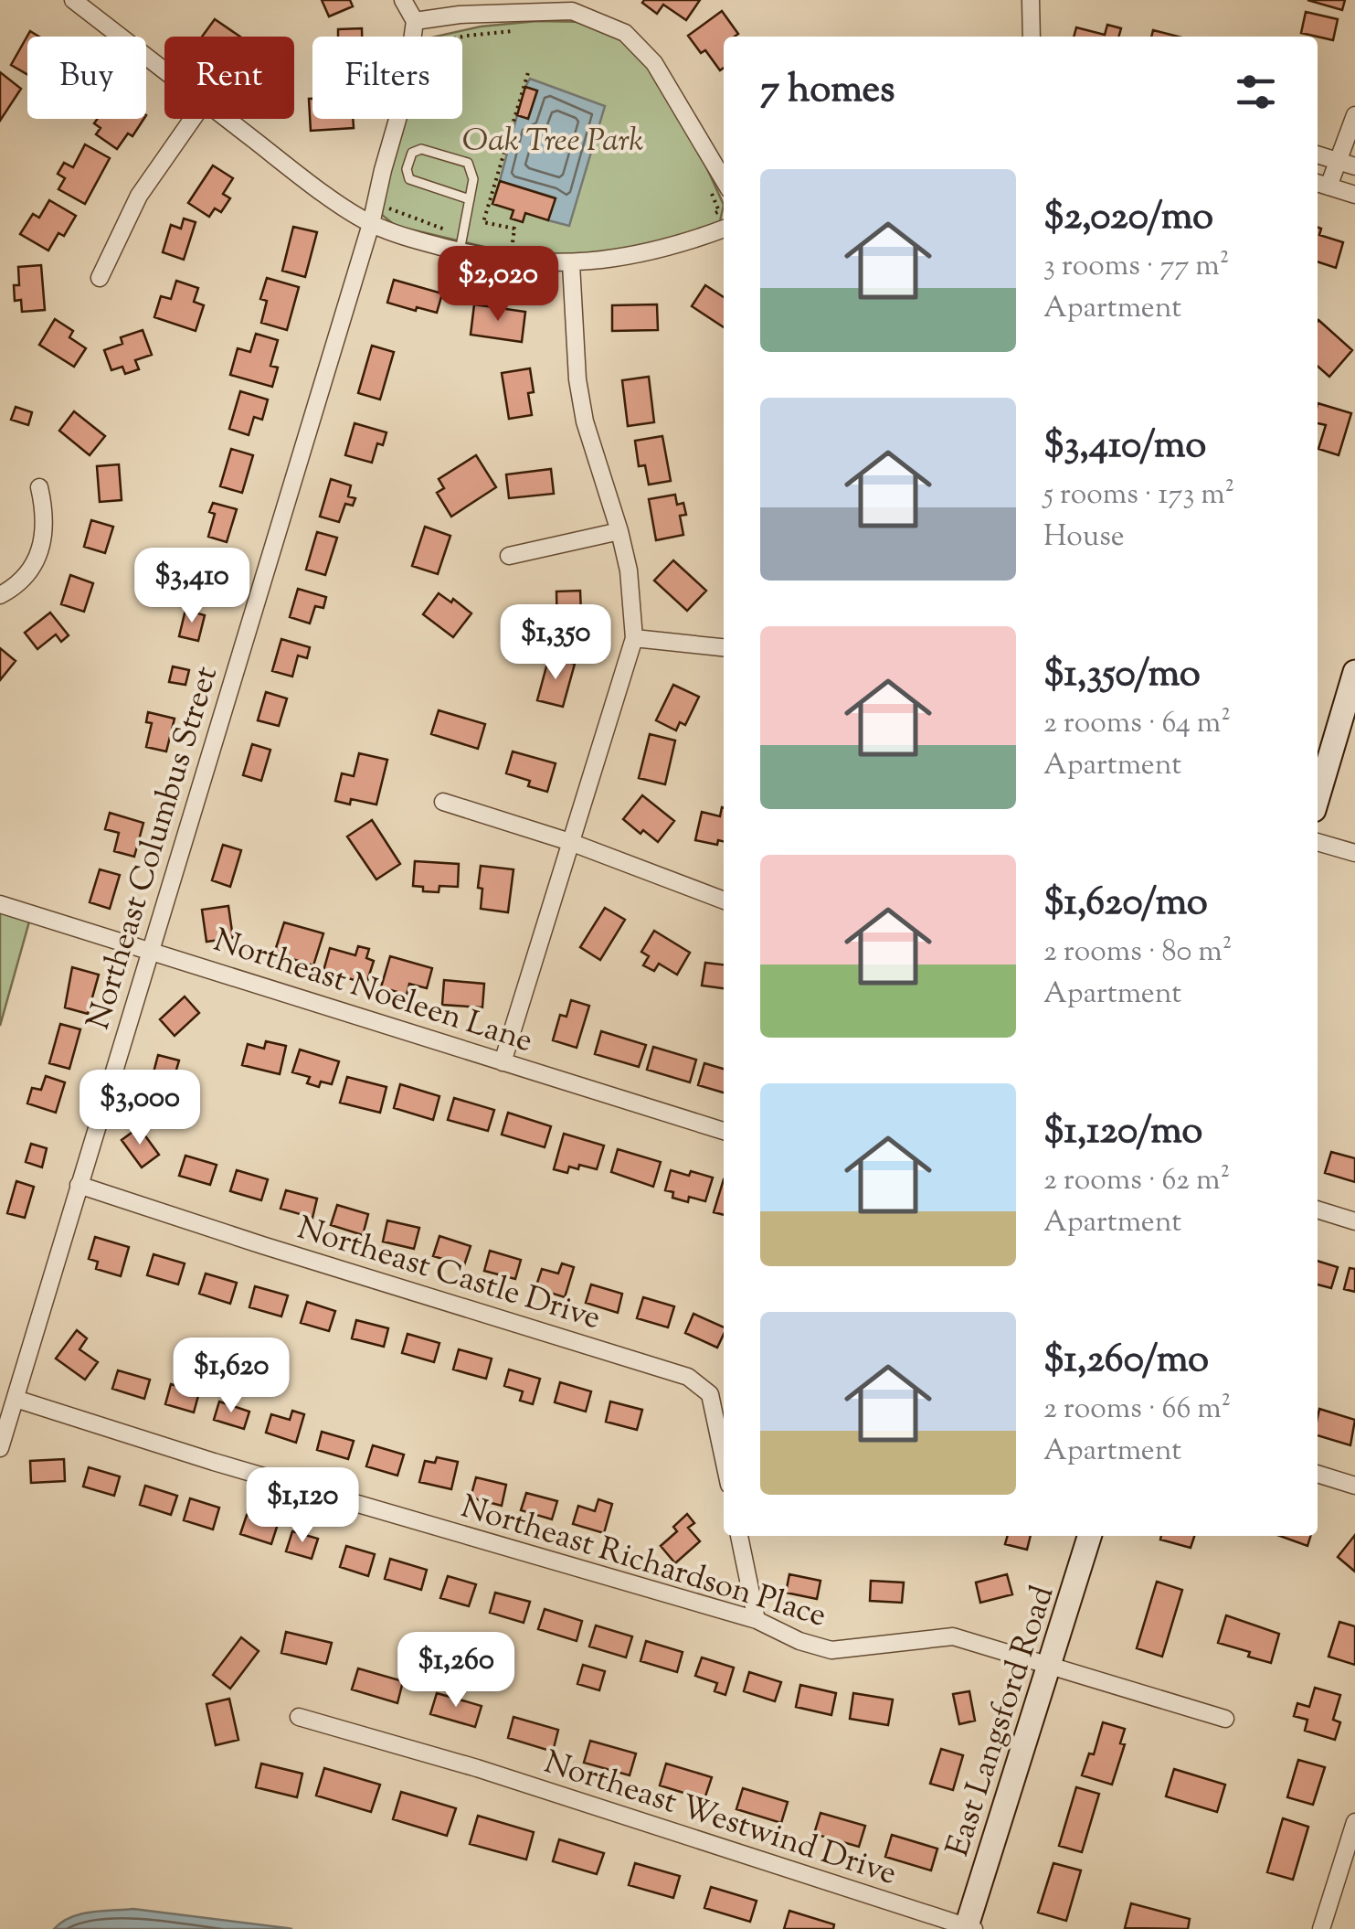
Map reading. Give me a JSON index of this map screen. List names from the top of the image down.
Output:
{
  "streets": {
    "street": [
      "Northeast Columbus Street",
      "Northeast Noeleen Lane",
      "Northeast Castle Drive",
      "Northeast Richardson Place",
      "East Langsford Road",
      "Northeast Westwind Drive"
    ]
  },
  "crossings": [
    ["Northeast Columbus Street", "Northeast Noeleen Lane"],
    ["Northeast Columbus Street", "Northeast Castle Drive"],
    ["Northeast Columbus Street", "Northeast Richardson Place"],
    ["Northeast Richardson Place", "East Langsford Road"],
    ["East Langsford Road", "Northeast Westwind Drive"]
  ],
  "parks": ["Oak Tree Park"],
  "page": {
    "chip": ["Buy", "Rent", "Filters"],
    "heading": "7 homes",
    "list": [
      {
        "name": "$2,020/mo",
        "note": "3 rooms · 77 m² · Apartment"
      },
      {
        "name": "$3,410/mo",
        "note": "5 rooms · 173 m² · House"
      },
      {
        "name": "$1,350/mo",
        "note": "2 rooms · 64 m² · Apartment"
      },
      {
        "name": "$1,620/mo",
        "note": "2 rooms · 80 m² · Apartment"
      },
      {
        "name": "$1,120/mo",
        "note": "2 rooms · 62 m² · Apartment"
      },
      {
        "name": "$1,260/mo",
        "note": "2 rooms · 66 m² · Apartment"
      }
    ],
    "price": [
      "$2,020",
      "$3,410",
      "$1,350",
      "$3,000",
      "$1,620",
      "$1,120",
      "$1,260"
    ]
  }
}
